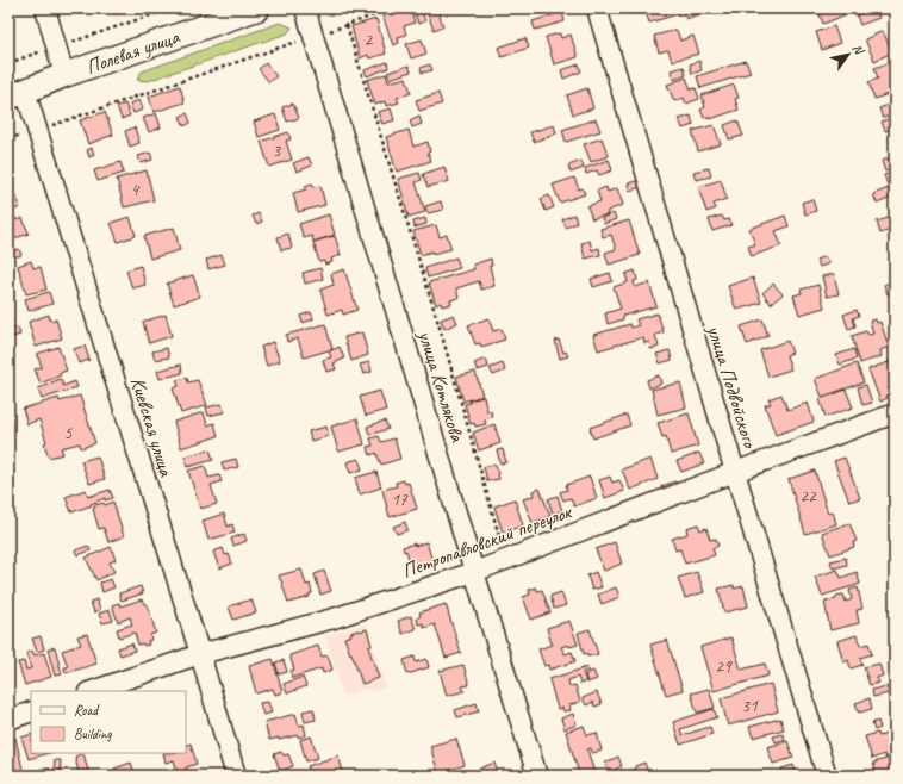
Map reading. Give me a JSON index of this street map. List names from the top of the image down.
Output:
{
  "streets": {
    "street": [
      "Полевая улица",
      "улица Котлякова",
      "улица Подвойского",
      "Киевская улица",
      "Петропавловский переулок"
    ]
  },
  "crossings": [
    ["Полевая улица", "Киевская улица"],
    ["улица Котлякова", "Петропавловский переулок"],
    ["улица Подвойского", "Петропавловский переулок"],
    ["Киевская улица", "Петропавловский переулок"]
  ],
  "house_numbers": [
    "2",
    "3",
    "4",
    "5",
    "22",
    "17",
    "29",
    "31"
  ],
  "legend": ["Road", "Building"],
  "north": "top right"
}
